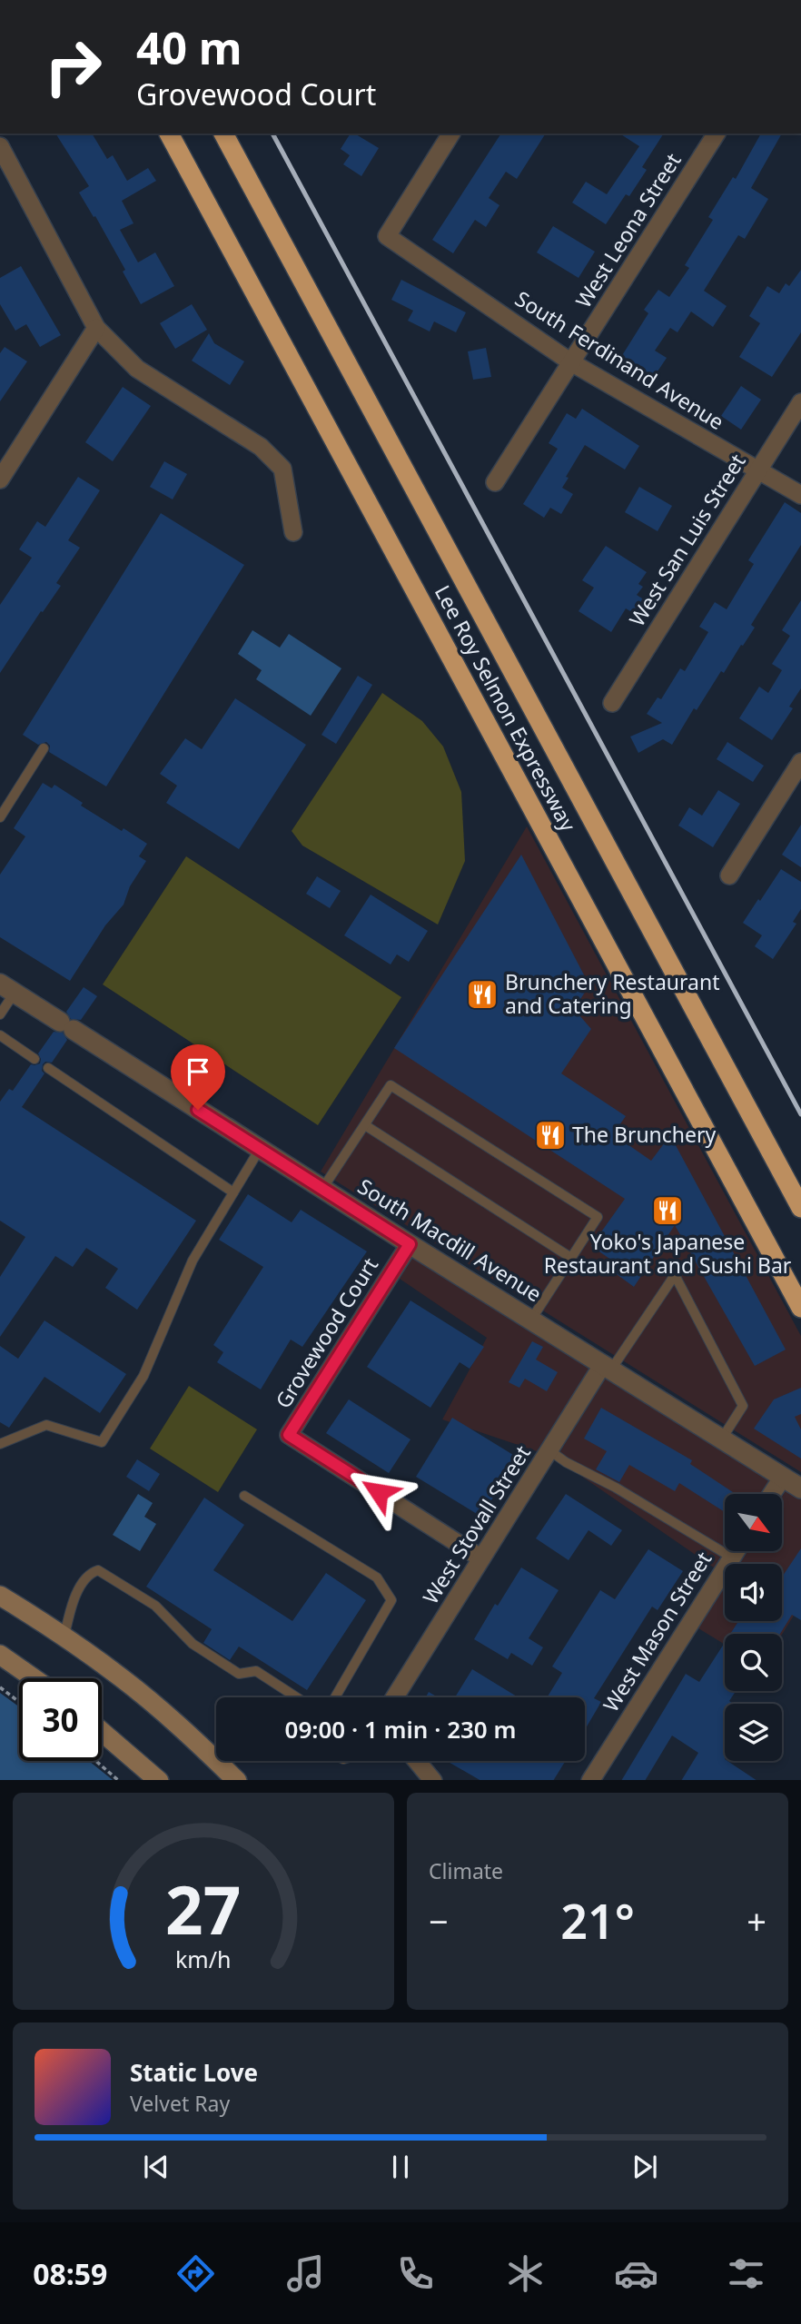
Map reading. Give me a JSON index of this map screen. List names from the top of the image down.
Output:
{
  "streets": {
    "highway": ["Lee Roy Selmon Expressway"],
    "street": [
      "West Leona Street",
      "South Ferdinand Avenue",
      "West San Luis Street",
      "South Macdill Avenue",
      "Grovewood Court",
      "West Stovall Street",
      "West Mason Street"
    ]
  },
  "crossings": [
    ["West Leona Street", "South Ferdinand Avenue"],
    ["South Ferdinand Avenue", "West San Luis Street"],
    ["South Macdill Avenue", "Grovewood Court"],
    ["South Macdill Avenue", "West Stovall Street"],
    ["Grovewood Court", "West Stovall Street"]
  ],
  "places": {
    "restaurant": ["Brunchery Restaurant and Catering", "The Brunchery", "Yoko's Japanese Restaurant and Sushi Bar"]
  },
  "north": "bottom right",
  "page": {
    "turn": ["40 m", "Grovewood Court"],
    "limit": "30",
    "trip": "09:00 · 1 min · 230 m",
    "tile": "Climate",
    "heat": ["−", "21°", "+"],
    "song": ["Static Love", "Velvet Ray"],
    "tabs": "08:59",
    "gauge": ["27", "km/h"]
  }
}
